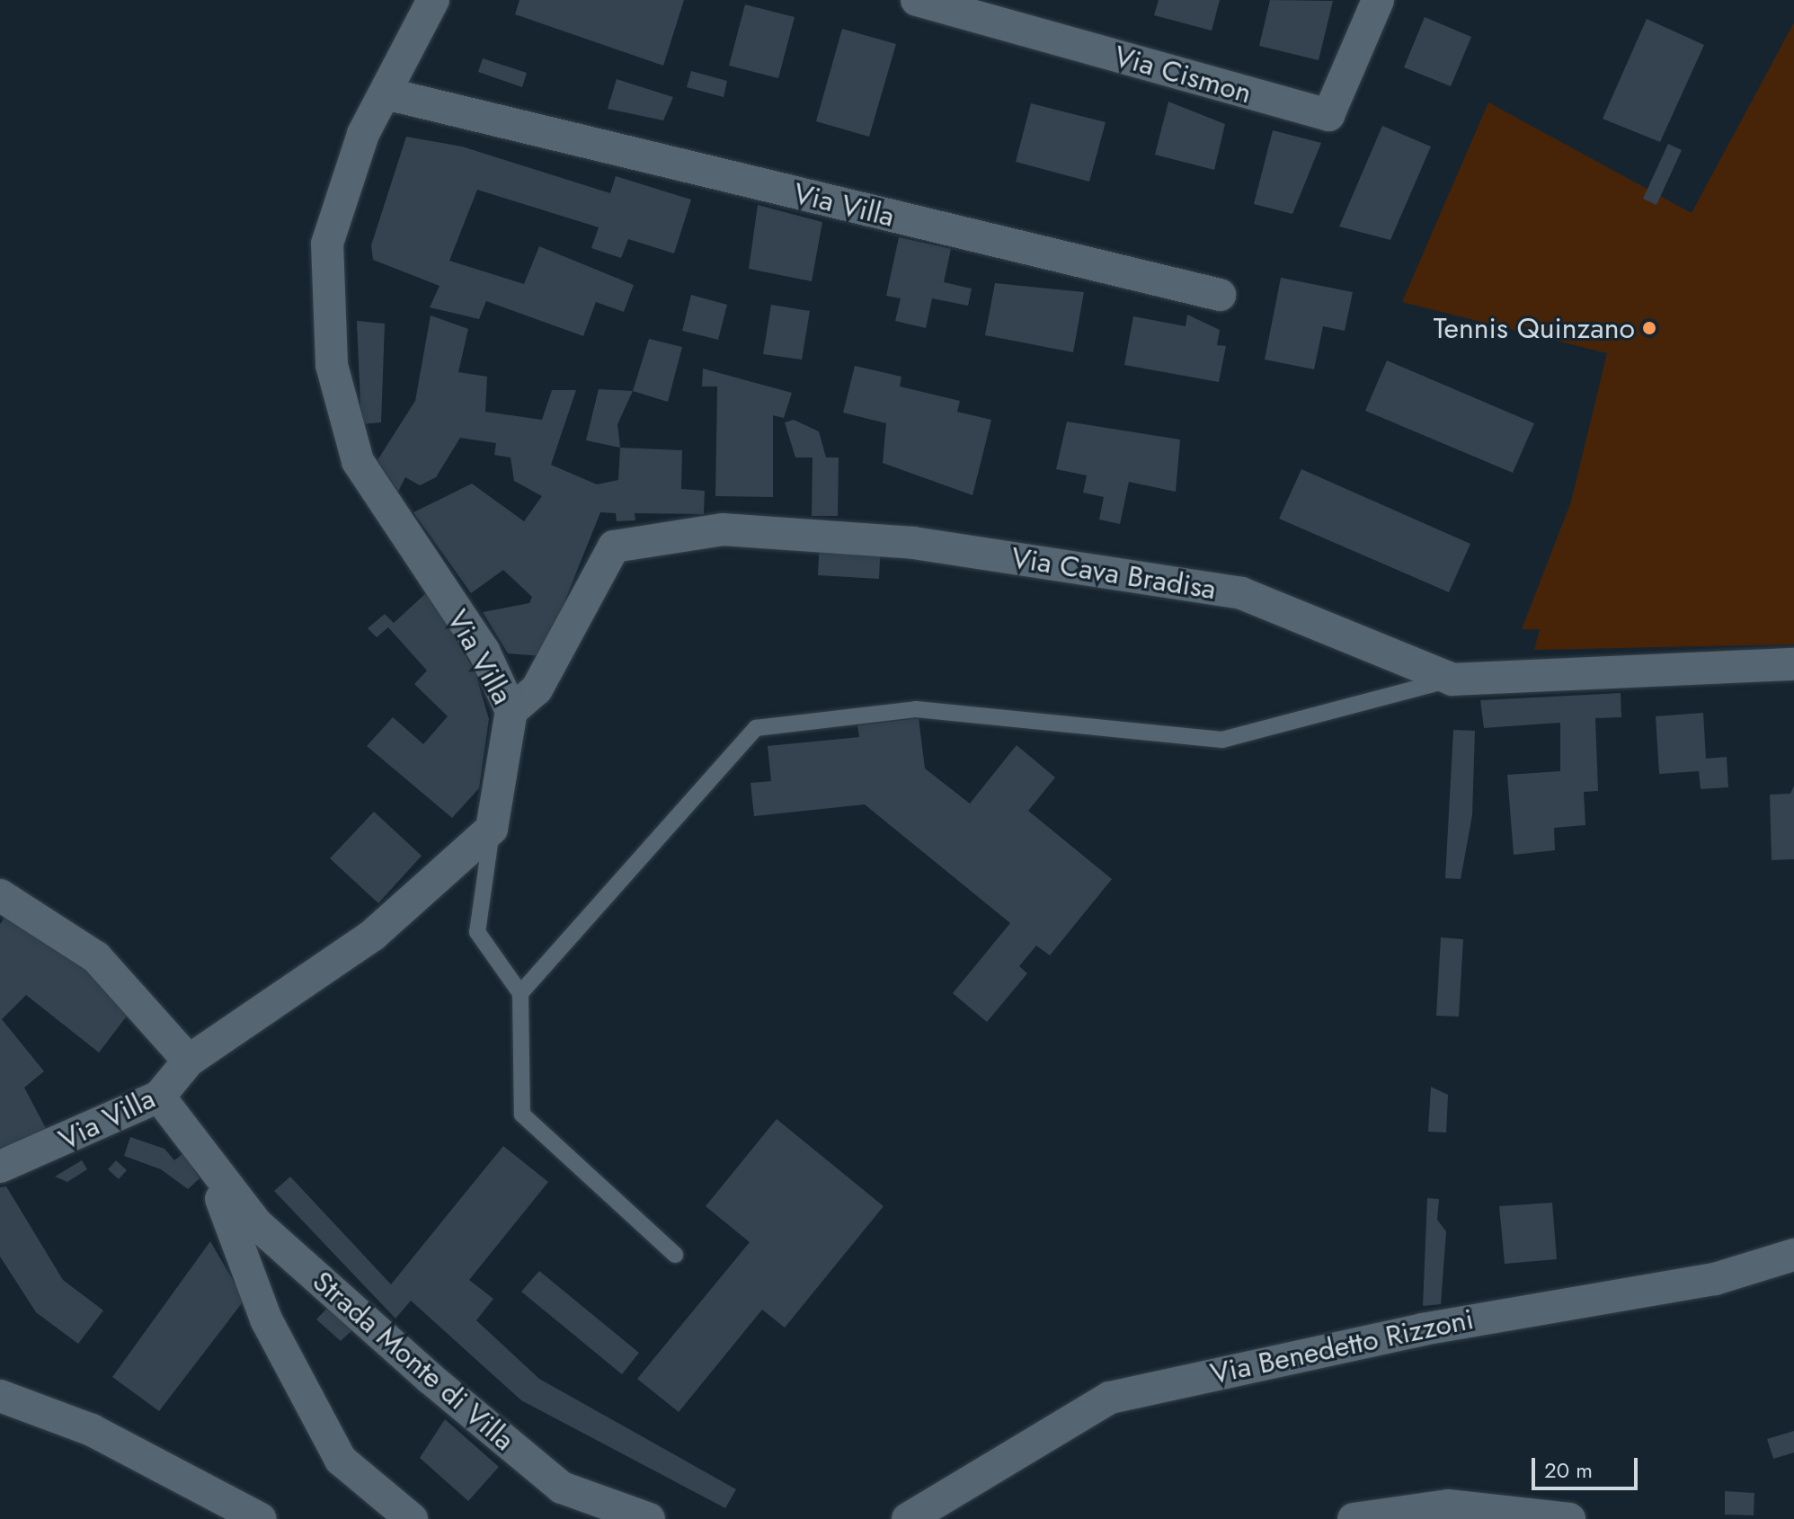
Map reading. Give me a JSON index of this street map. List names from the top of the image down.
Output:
{
  "streets": {
    "street": [
      "Via Cismon",
      "Via Villa",
      "Via Cava Bradisa",
      "Via Benedetto Rizzoni",
      "Strada Monte di Villa"
    ]
  },
  "crossings": [
    ["Via Villa", "Via Cava Bradisa"],
    ["Via Villa", "Strada Monte di Villa"]
  ],
  "places": ["Tennis Quinzano"],
  "scale_bar": "20 m"
}
